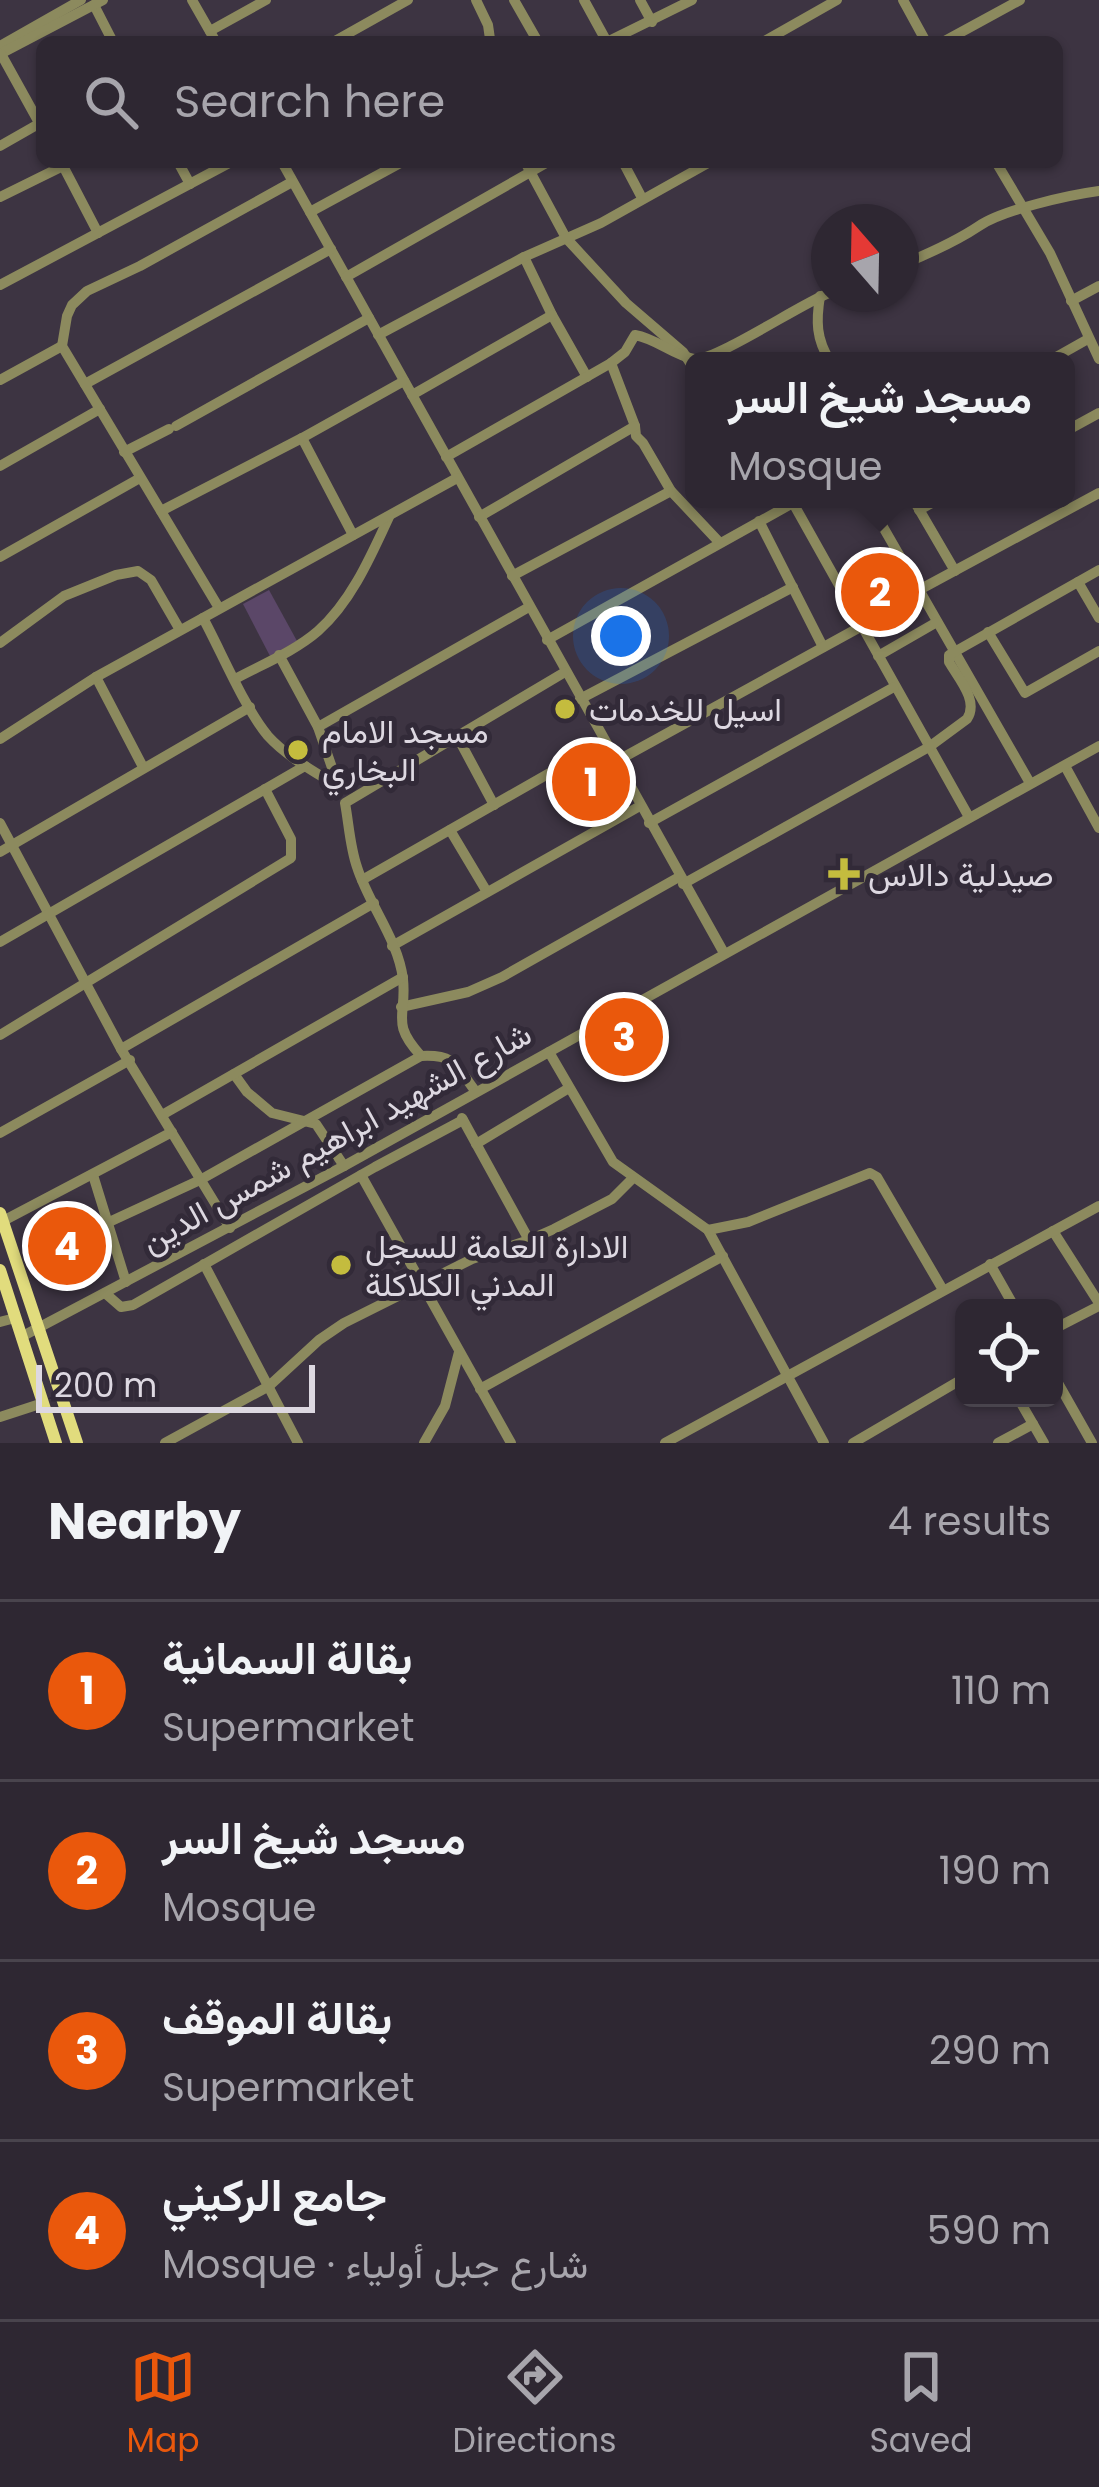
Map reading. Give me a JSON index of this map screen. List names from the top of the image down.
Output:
{
  "streets": {
    "street": ["شارع الشهيد ابراهيم شمس الدين"]
  },
  "places": {
    "other": ["اسيل للخدمات", "مسجد الامام البخاري", "الادارة العامة للسجل المدني الكلاكلة"],
    "health": ["صيدلية دالاس"]
  },
  "scale_bar": "200 m",
  "north": "top",
  "page": {
    "search": "Search here",
    "popup": ["مسجد شيخ السر", "Mosque"],
    "pins": [
      "2",
      "1",
      "3",
      "4"
    ],
    "scale": "200 m",
    "heading": ["Nearby", "4 results"],
    "list": [
      {
        "mark": "1",
        "name": "بقالة السمانية",
        "note": "Supermarket",
        "value": "110 m"
      },
      {
        "mark": "2",
        "name": "مسجد شيخ السر",
        "note": "Mosque",
        "value": "190 m"
      },
      {
        "mark": "3",
        "name": "بقالة الموقف",
        "note": "Supermarket",
        "value": "290 m"
      },
      {
        "mark": "4",
        "name": "جامع الركيني",
        "note": "Mosque · شارع جبل أولياء",
        "value": "590 m"
      }
    ],
    "nav": ["Map", "Directions", "Saved"]
  }
}
